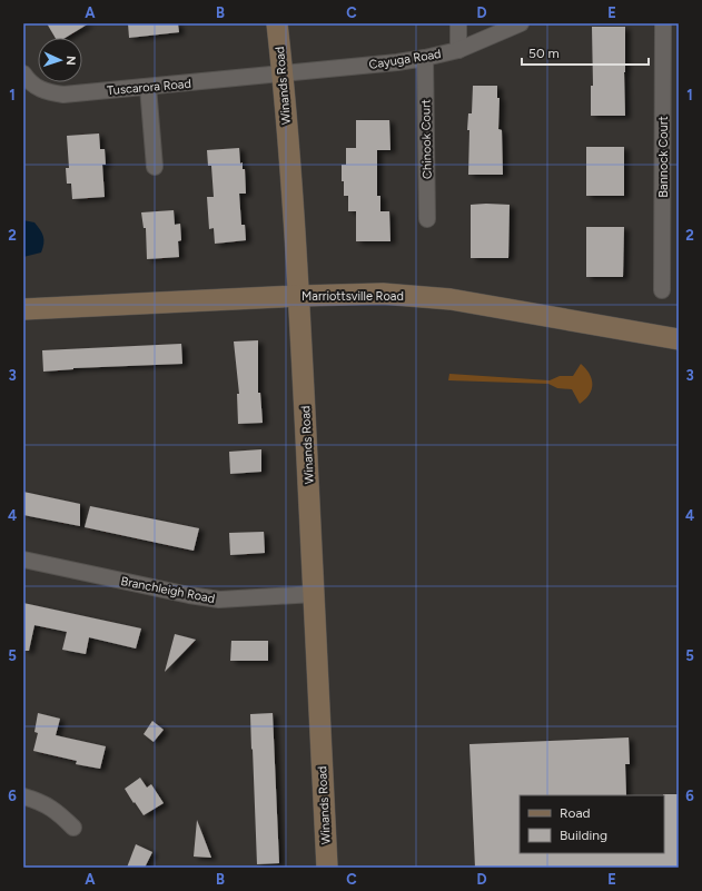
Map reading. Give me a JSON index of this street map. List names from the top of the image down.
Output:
{
  "streets": {
    "street": [
      "Cayuga Road",
      "Winands Road",
      "Tuscarora Road",
      "Chinook Court",
      "Bannock Court",
      "Marriottsville Road",
      "Branchleigh Road"
    ]
  },
  "crossings": [
    ["Cayuga Road", "Winands Road"],
    ["Cayuga Road", "Tuscarora Road"],
    ["Cayuga Road", "Chinook Court"],
    ["Winands Road", "Tuscarora Road"],
    ["Winands Road", "Marriottsville Road"],
    ["Winands Road", "Branchleigh Road"]
  ],
  "legend": ["Road", "Building"],
  "scale_bar": "50 m",
  "north": "right",
  "grid": {
    "columns": [
      "A",
      "B",
      "C",
      "D",
      "E"
    ],
    "rows": [
      "1",
      "2",
      "3",
      "4",
      "5",
      "6"
    ]
  }
}
